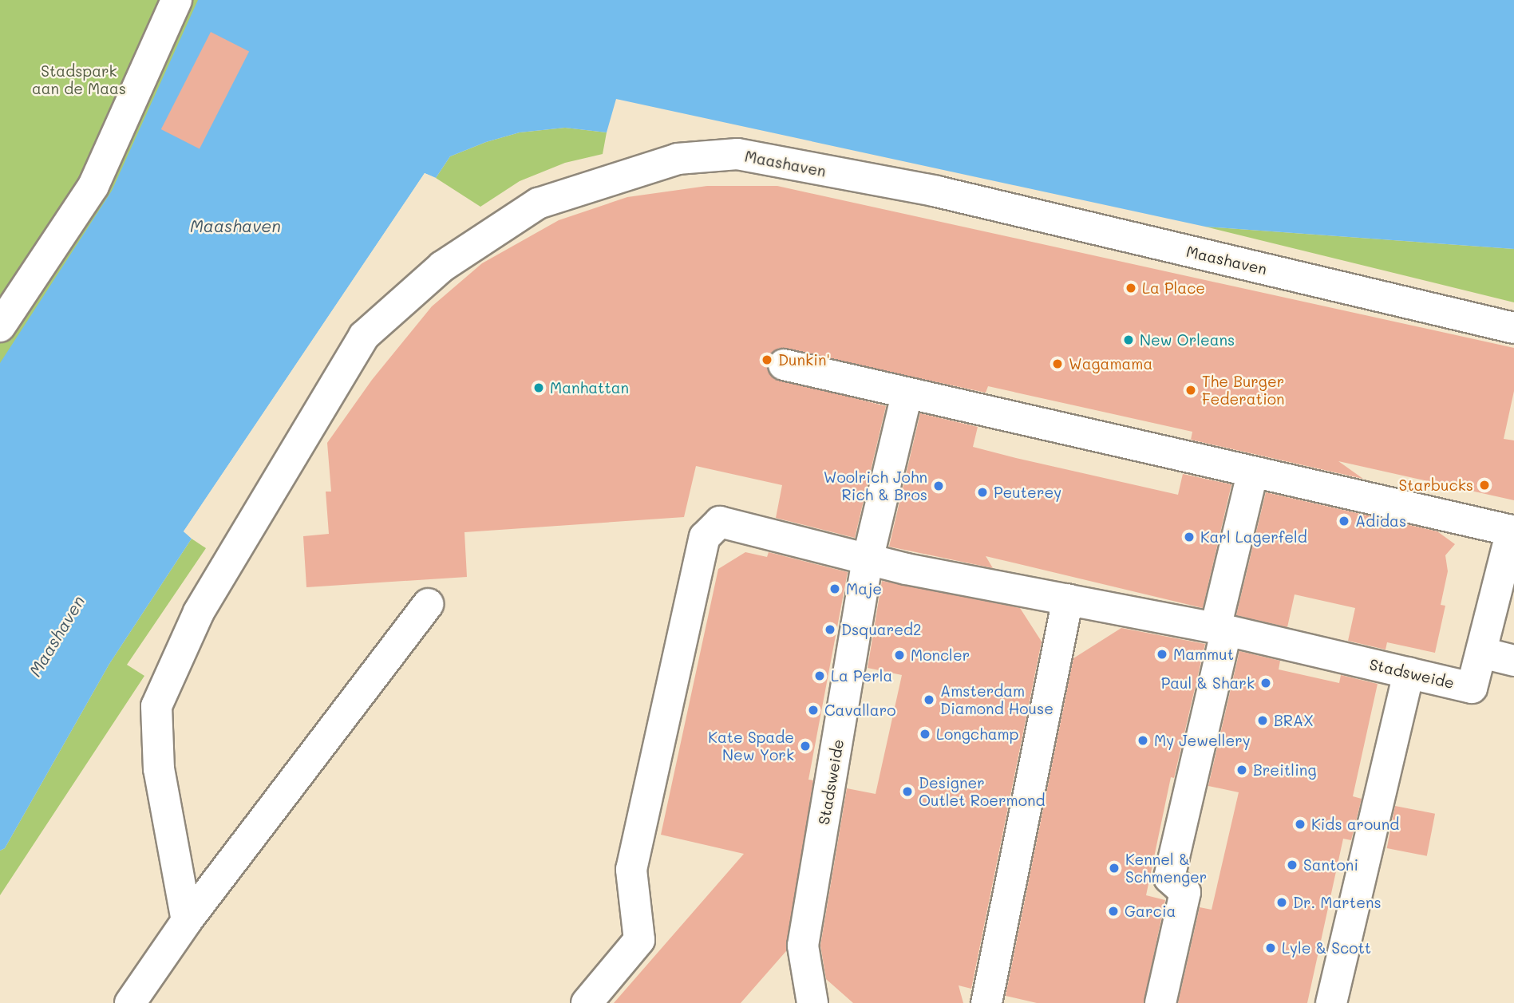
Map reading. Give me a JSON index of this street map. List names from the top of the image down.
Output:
{
  "streets": {
    "street": ["Maashaven", "Stadsweide"]
  },
  "water": ["Maashaven"],
  "parks": ["Stadspark aan de Maas"],
  "places": [
    "La Place",
    "New Orleans",
    "Dunkin'",
    "Wagamama",
    "Manhattan",
    "The Burger Federation",
    "Starbucks",
    "Woolrich John Rich & Bros",
    "Peuterey",
    "Adidas",
    "Karl Lagerfeld",
    "Maje",
    "Dsquared2",
    "Mammut",
    "Moncler",
    "La Perla",
    "Paul & Shark",
    "Amsterdam Diamond House",
    "Cavallaro",
    "BRAX",
    "Longchamp",
    "My Jewellery",
    "Kate Spade New York",
    "Breitling",
    "Designer Outlet Roermond",
    "Kids around",
    "Santoni",
    "Kennel & Schmenger",
    "Dr. Martens",
    "Garcia",
    "Lyle & Scott"
  ]
}
